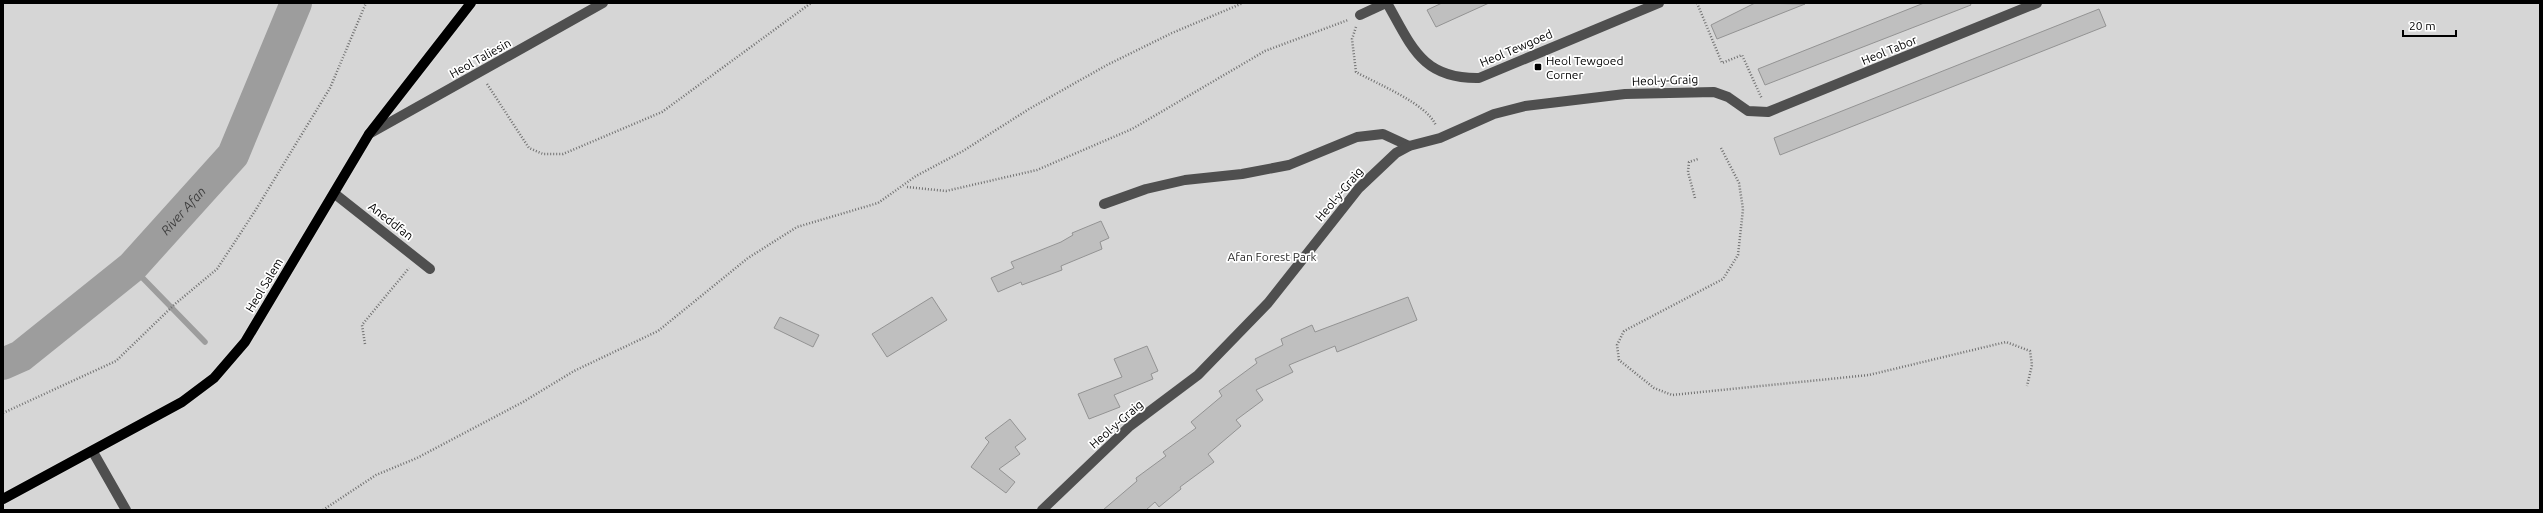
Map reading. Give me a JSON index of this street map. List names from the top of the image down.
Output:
{
  "streets": {
    "main road": ["Heol Salem"],
    "street": [
      "Heol Tewgoed",
      "Heol Tabor",
      "Heol Taliesin",
      "Heol-y-Graig",
      "Aneddfan"
    ]
  },
  "crossings": [
    ["Heol Tabor", "Heol-y-Graig"],
    ["Heol Taliesin", "Heol Salem"],
    ["Aneddfan", "Heol Salem"]
  ],
  "water": ["River Afan"],
  "parks": ["Afan Forest Park"],
  "places": {
    "transit": ["Heol Tewgoed Corner"]
  },
  "scale_bar": "20 m"
}
